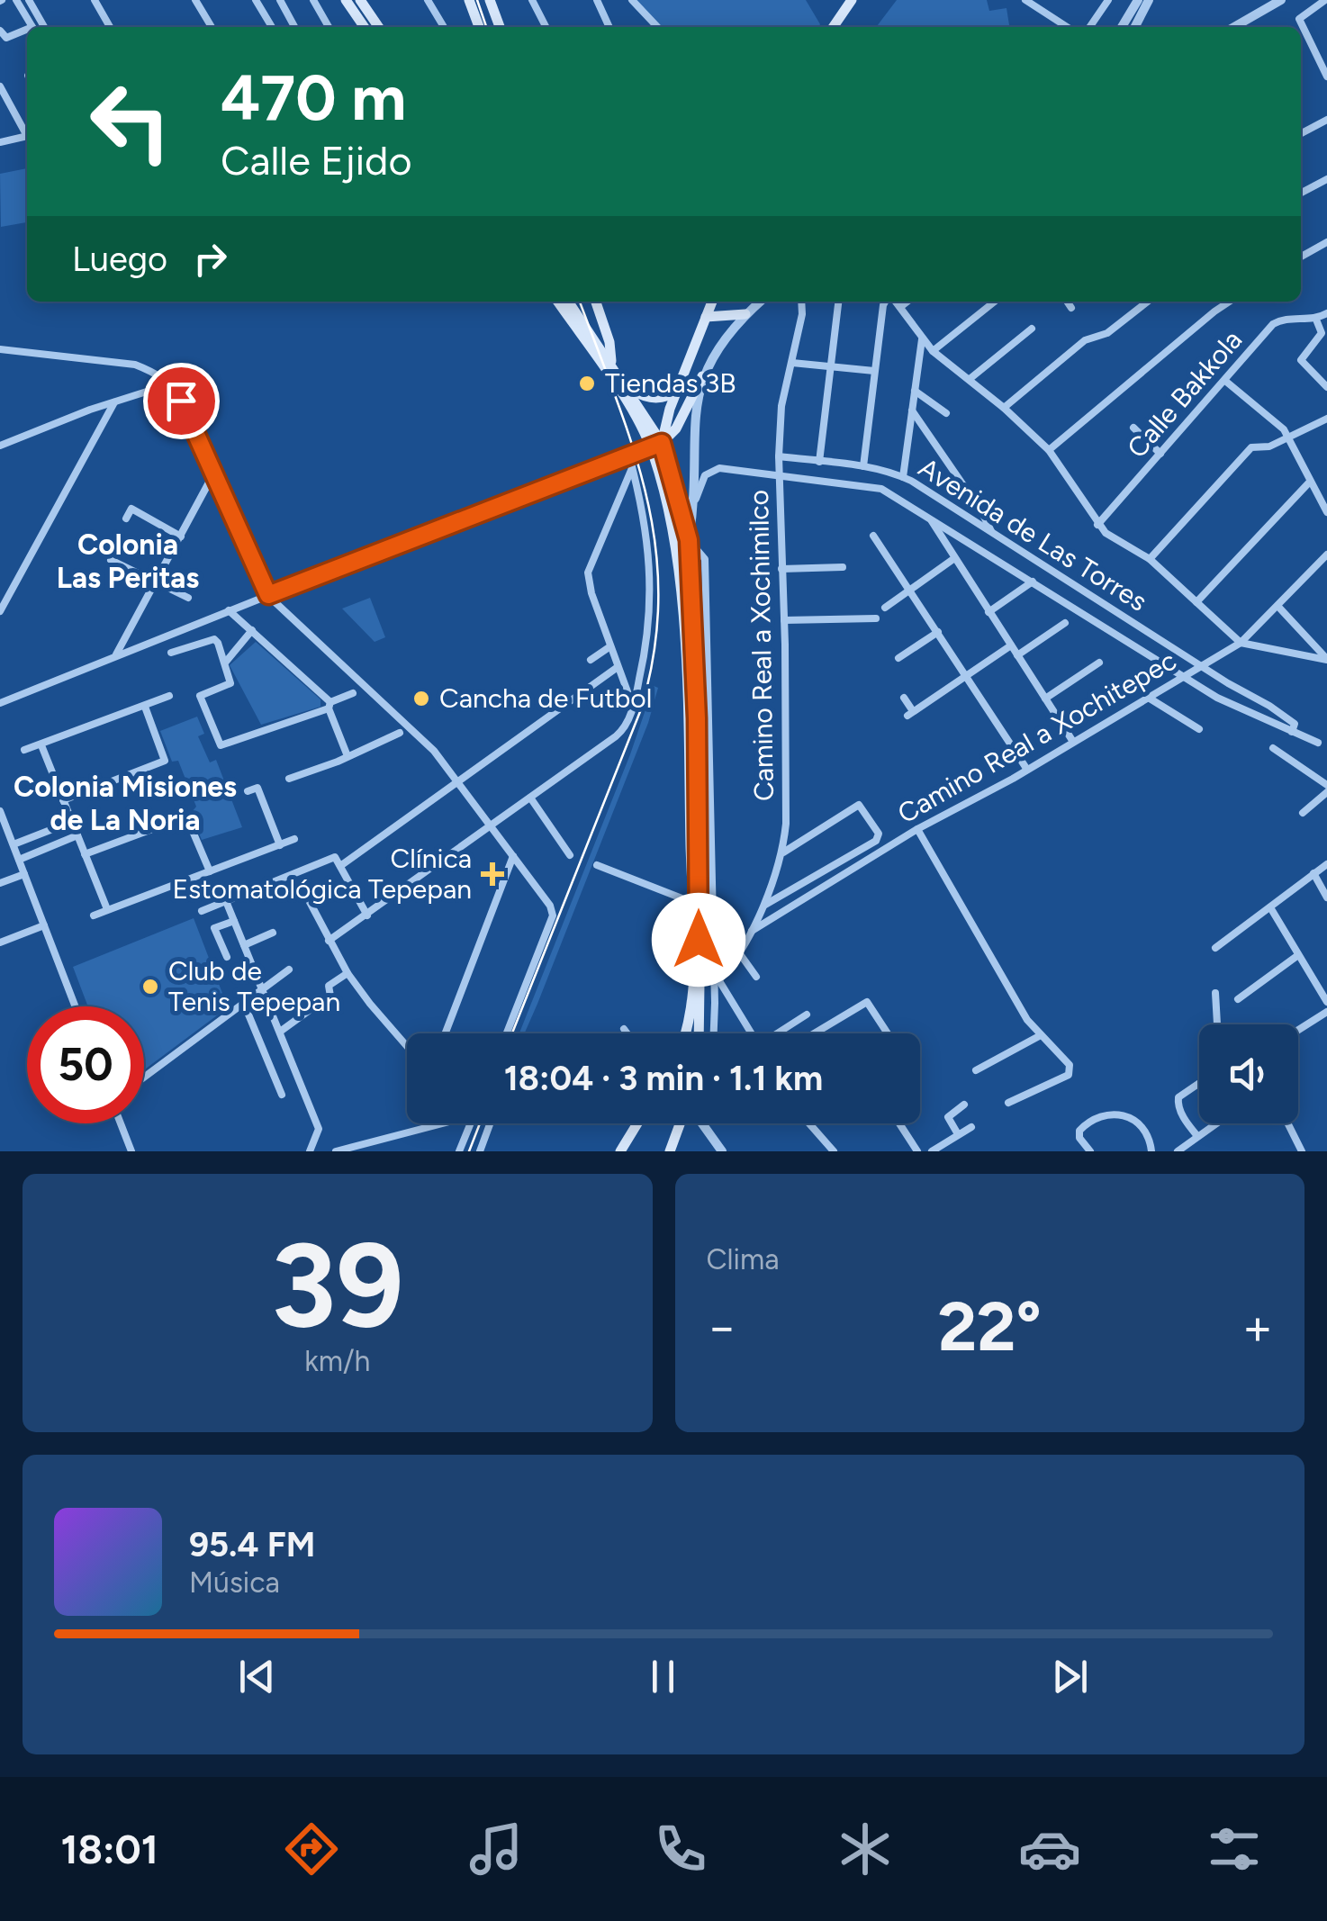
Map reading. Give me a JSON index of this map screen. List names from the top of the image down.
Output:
{
  "streets": {
    "street": [
      "Calle Bakkola",
      "Avenida de Las Torres",
      "Camino Real a Xochimilco",
      "Camino Real a Xochitepec"
    ]
  },
  "crossings": [
    ["Avenida de Las Torres", "Camino Real a Xochimilco"],
    ["Avenida de Las Torres", "Camino Real a Xochitepec"],
    ["Camino Real a Xochimilco", "Camino Real a Xochitepec"]
  ],
  "districts": ["Colonia Las Peritas", "Colonia Misiones de La Noria"],
  "places": {
    "other": ["Tiendas 3B", "Cancha de Futbol", "Club de Tenis Tepepan"],
    "health": ["Clínica Estomatológica Tepepan"]
  },
  "page": {
    "turn": ["470 m", "Calle Ejido"],
    "then": "Luego",
    "limit": "50",
    "trip": "18:04 · 3 min · 1.1 km",
    "tile": [
      ["39", "km/h"],
      "Clima"
    ],
    "heat": ["−", "22°", "+"],
    "song": ["95.4 FM", "Música"],
    "tabs": "18:01"
  }
}
